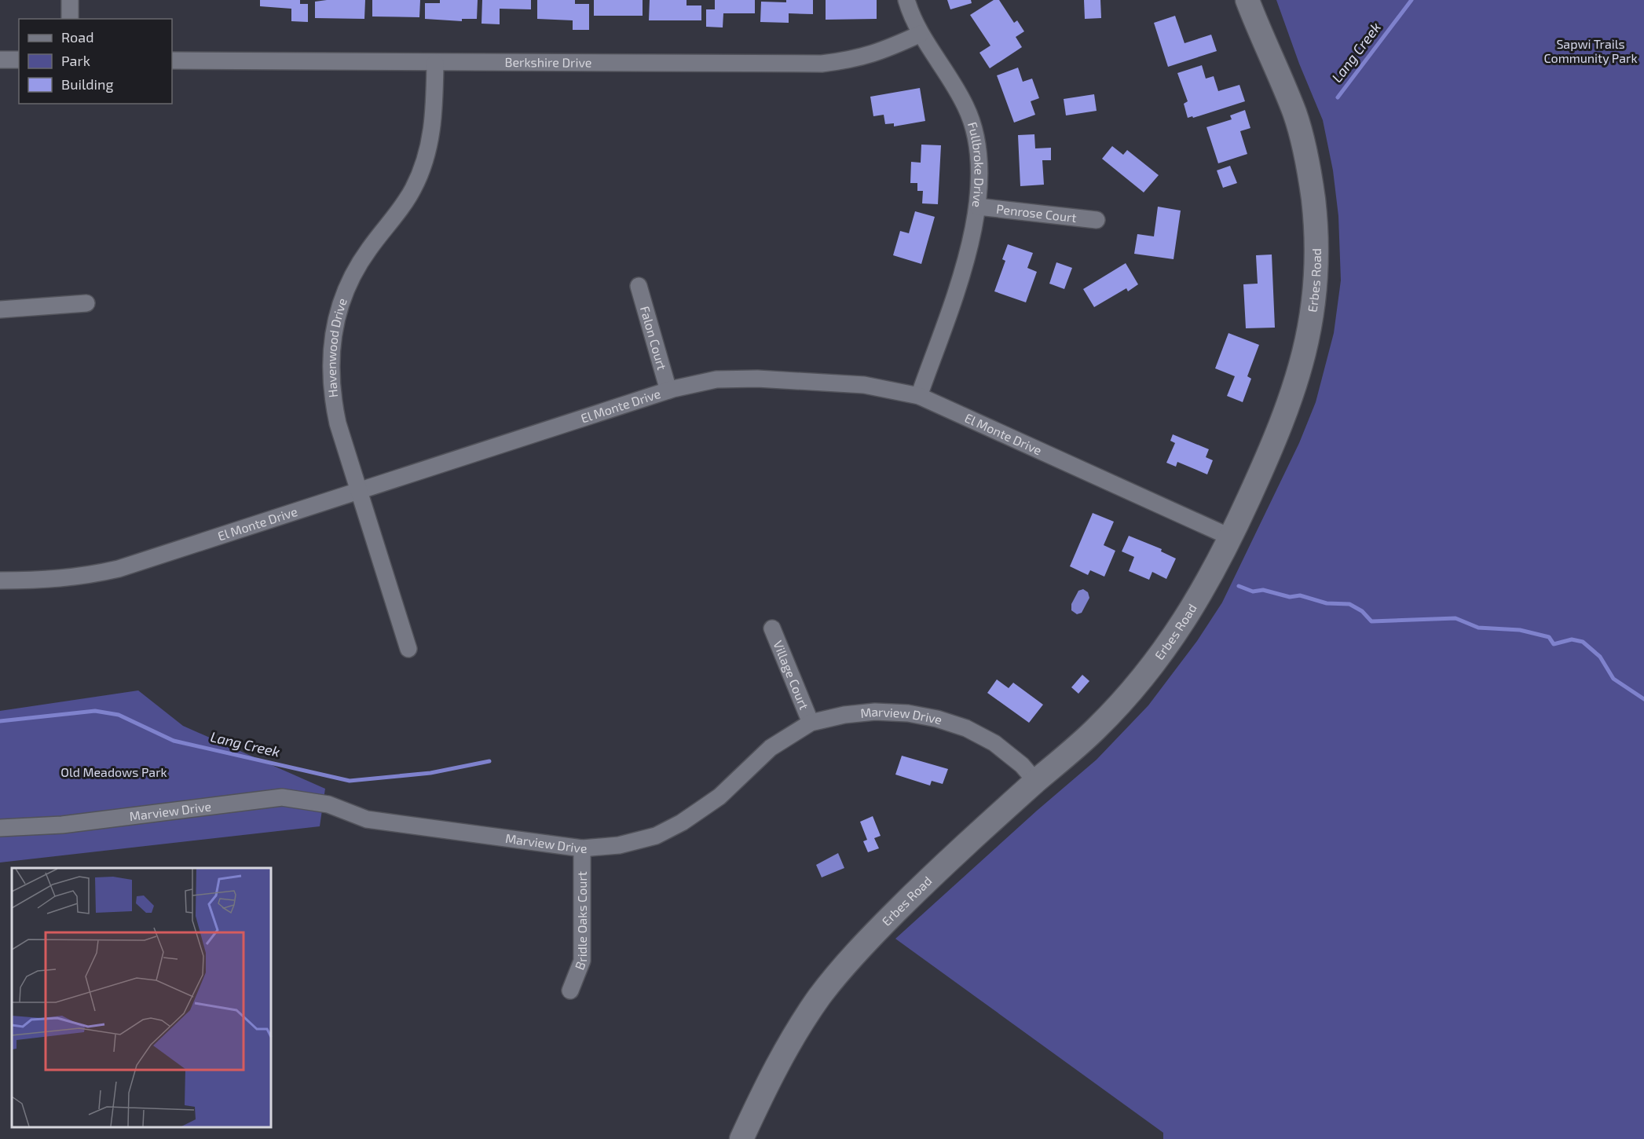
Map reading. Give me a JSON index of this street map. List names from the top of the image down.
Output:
{
  "streets": {
    "main road": ["Erbes Road"],
    "street": [
      "Berkshire Drive",
      "Fullbroke Drive",
      "Penrose Court",
      "Falon Court",
      "Havenwood Drive",
      "El Monte Drive",
      "Village Court",
      "Marview Drive",
      "Bridle Oaks Court"
    ]
  },
  "crossings": [
    ["Berkshire Drive", "Fullbroke Drive"],
    ["Berkshire Drive", "Havenwood Drive"],
    ["Fullbroke Drive", "Penrose Court"],
    ["Fullbroke Drive", "El Monte Drive"],
    ["Erbes Road", "El Monte Drive"],
    ["Erbes Road", "Marview Drive"],
    ["Falon Court", "El Monte Drive"],
    ["Havenwood Drive", "El Monte Drive"],
    ["Village Court", "Marview Drive"],
    ["Marview Drive", "Bridle Oaks Court"]
  ],
  "water": ["Lang Creek"],
  "parks": ["Sapwi Trails Community Park", "Old Meadows Park"],
  "legend": ["Road", "Park", "Building"]
}
